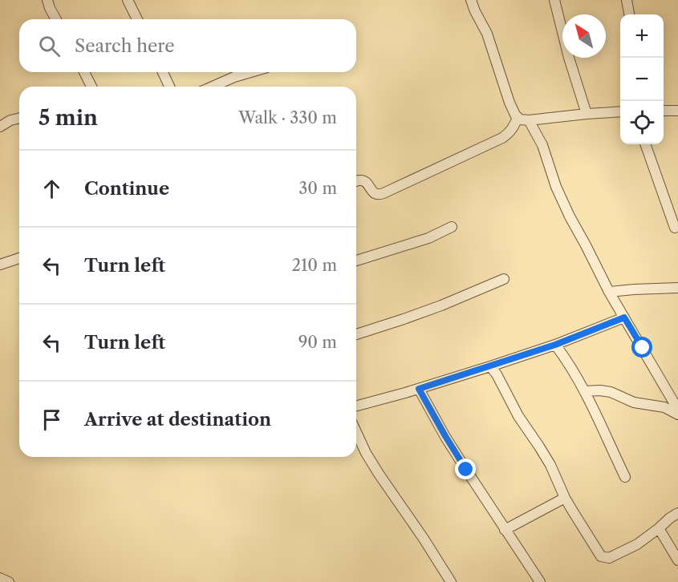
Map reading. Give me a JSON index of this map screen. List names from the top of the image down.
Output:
{
  "north": "top left",
  "page": {
    "map_buttons": ["+", "−"],
    "search": "Search here",
    "heading": ["5 min", "Walk · 330 m"],
    "list": [
      ["Continue", "30 m"],
      ["Turn left", "210 m"],
      ["Turn left", "90 m"],
      "Arrive at destination"
    ]
  }
}
